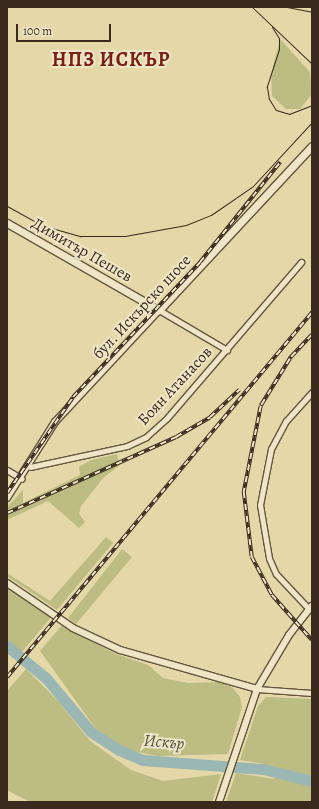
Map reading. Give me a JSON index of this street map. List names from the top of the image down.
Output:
{
  "streets": {
    "main road": ["Димитър Пешев", "бул. Искърско шосе"],
    "street": ["Боян Атанасов"]
  },
  "crossings": [
    ["Димитър Пешев", "бул. Искърско шосе"],
    ["Димитър Пешев", "Боян Атанасов"],
    ["бул. Искърско шосе", "Боян Атанасов"]
  ],
  "districts": ["НПЗ ИСКЪР"],
  "water": ["Искър"],
  "scale_bar": "100 m"
}
